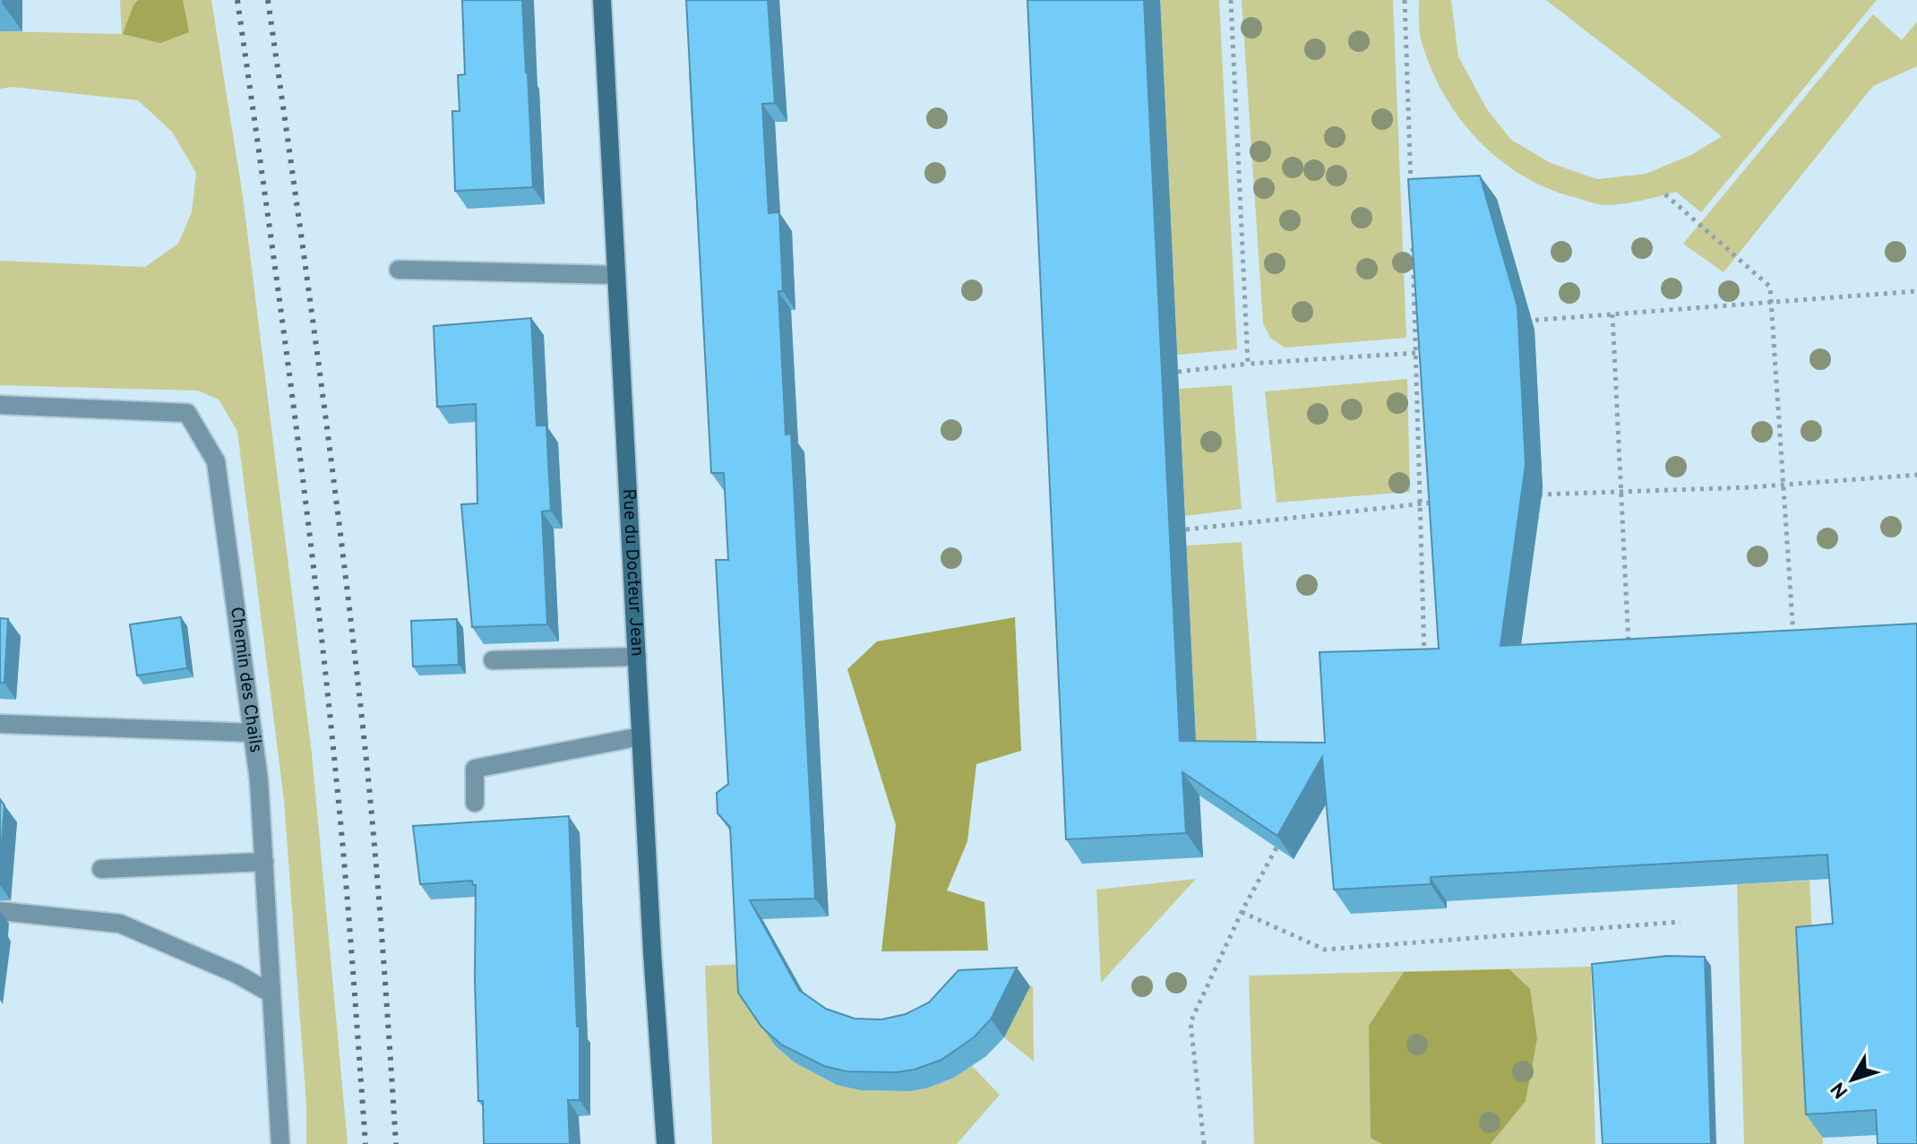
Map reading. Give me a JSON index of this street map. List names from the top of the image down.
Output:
{
  "streets": {
    "street": ["Rue du Docteur Jean", "Chemin des Chails"]
  },
  "north": "bottom left"
}
